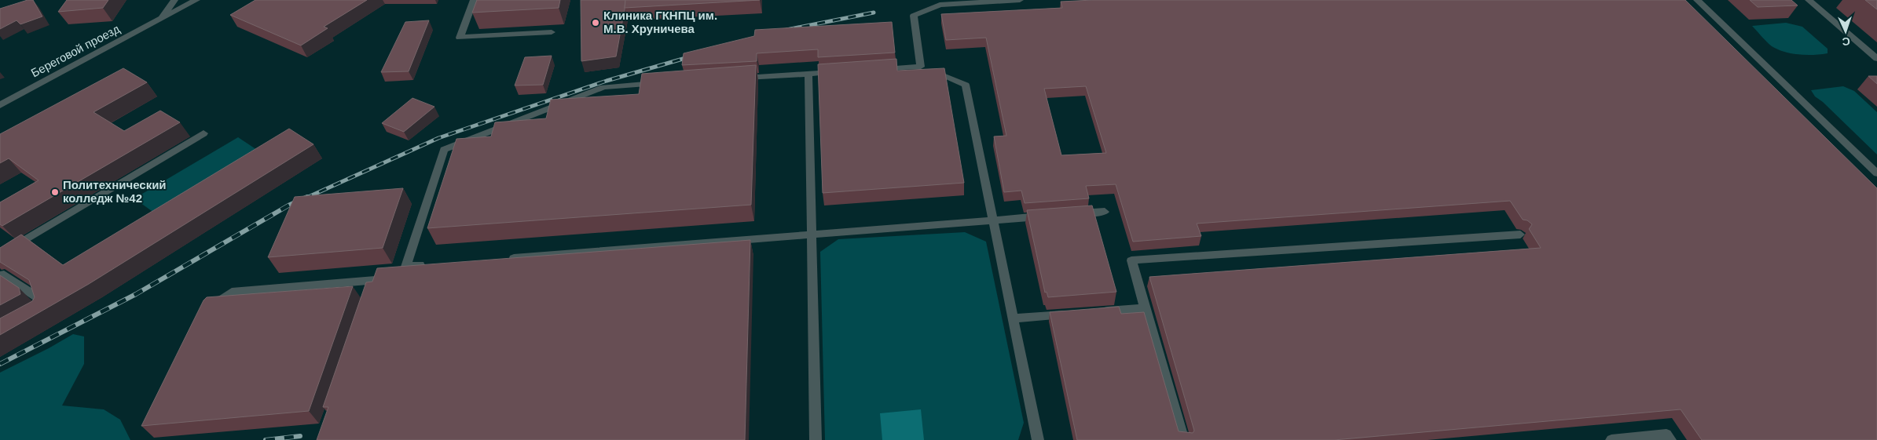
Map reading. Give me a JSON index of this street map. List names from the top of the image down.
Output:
{
  "streets": {
    "street": ["Береговой проезд"]
  },
  "places": ["Клиника ГКНПЦ им. М.В. Хруничева", "Политехнический колледж №42"],
  "north": "bottom"
}
